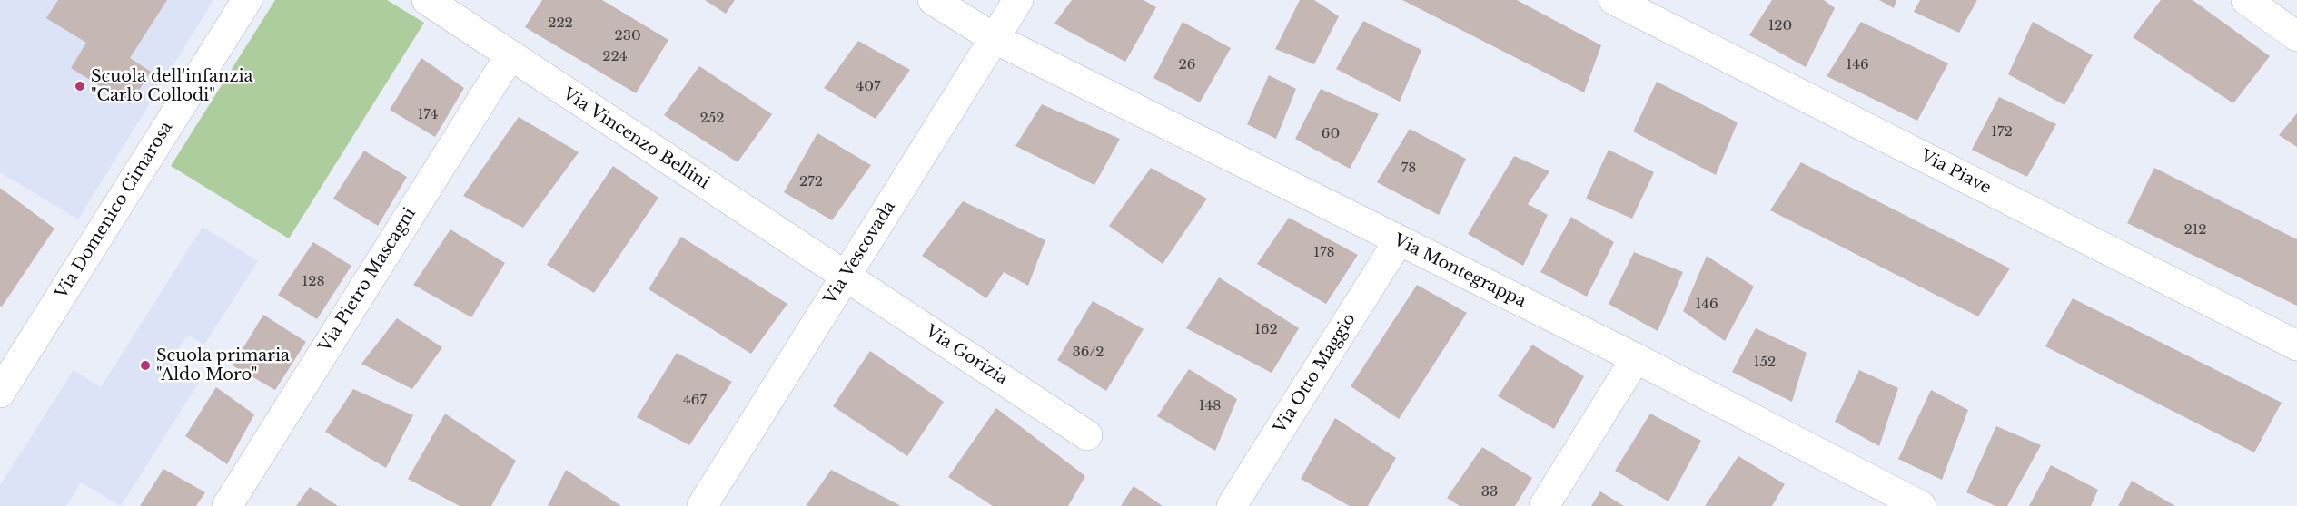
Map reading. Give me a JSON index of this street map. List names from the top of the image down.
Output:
{
  "streets": {
    "street": [
      "Via Vincenzo Bellini",
      "Via Piave",
      "Via Domenico Cimarosa",
      "Via Vescovada",
      "Via Montegrappa",
      "Via Pietro Mascagni",
      "Via Gorizia",
      "Via Otto Maggio"
    ]
  },
  "crossings": [
    ["Via Vincenzo Bellini", "Via Vescovada"],
    ["Via Vincenzo Bellini", "Via Pietro Mascagni"],
    ["Via Vincenzo Bellini", "Via Gorizia"],
    ["Via Vescovada", "Via Montegrappa"],
    ["Via Vescovada", "Via Gorizia"],
    ["Via Montegrappa", "Via Otto Maggio"]
  ],
  "places": ["Scuola dell'infanzia \"Carlo Collodi\"", "Scuola primaria \"Aldo Moro\""],
  "house_numbers": [
    "222",
    "120",
    "230",
    "224",
    "26",
    "146",
    "407",
    "174",
    "252",
    "172",
    "60",
    "78",
    "272",
    "212",
    "178",
    "128",
    "146",
    "162",
    "36/2",
    "152",
    "467",
    "148",
    "33"
  ]
}
